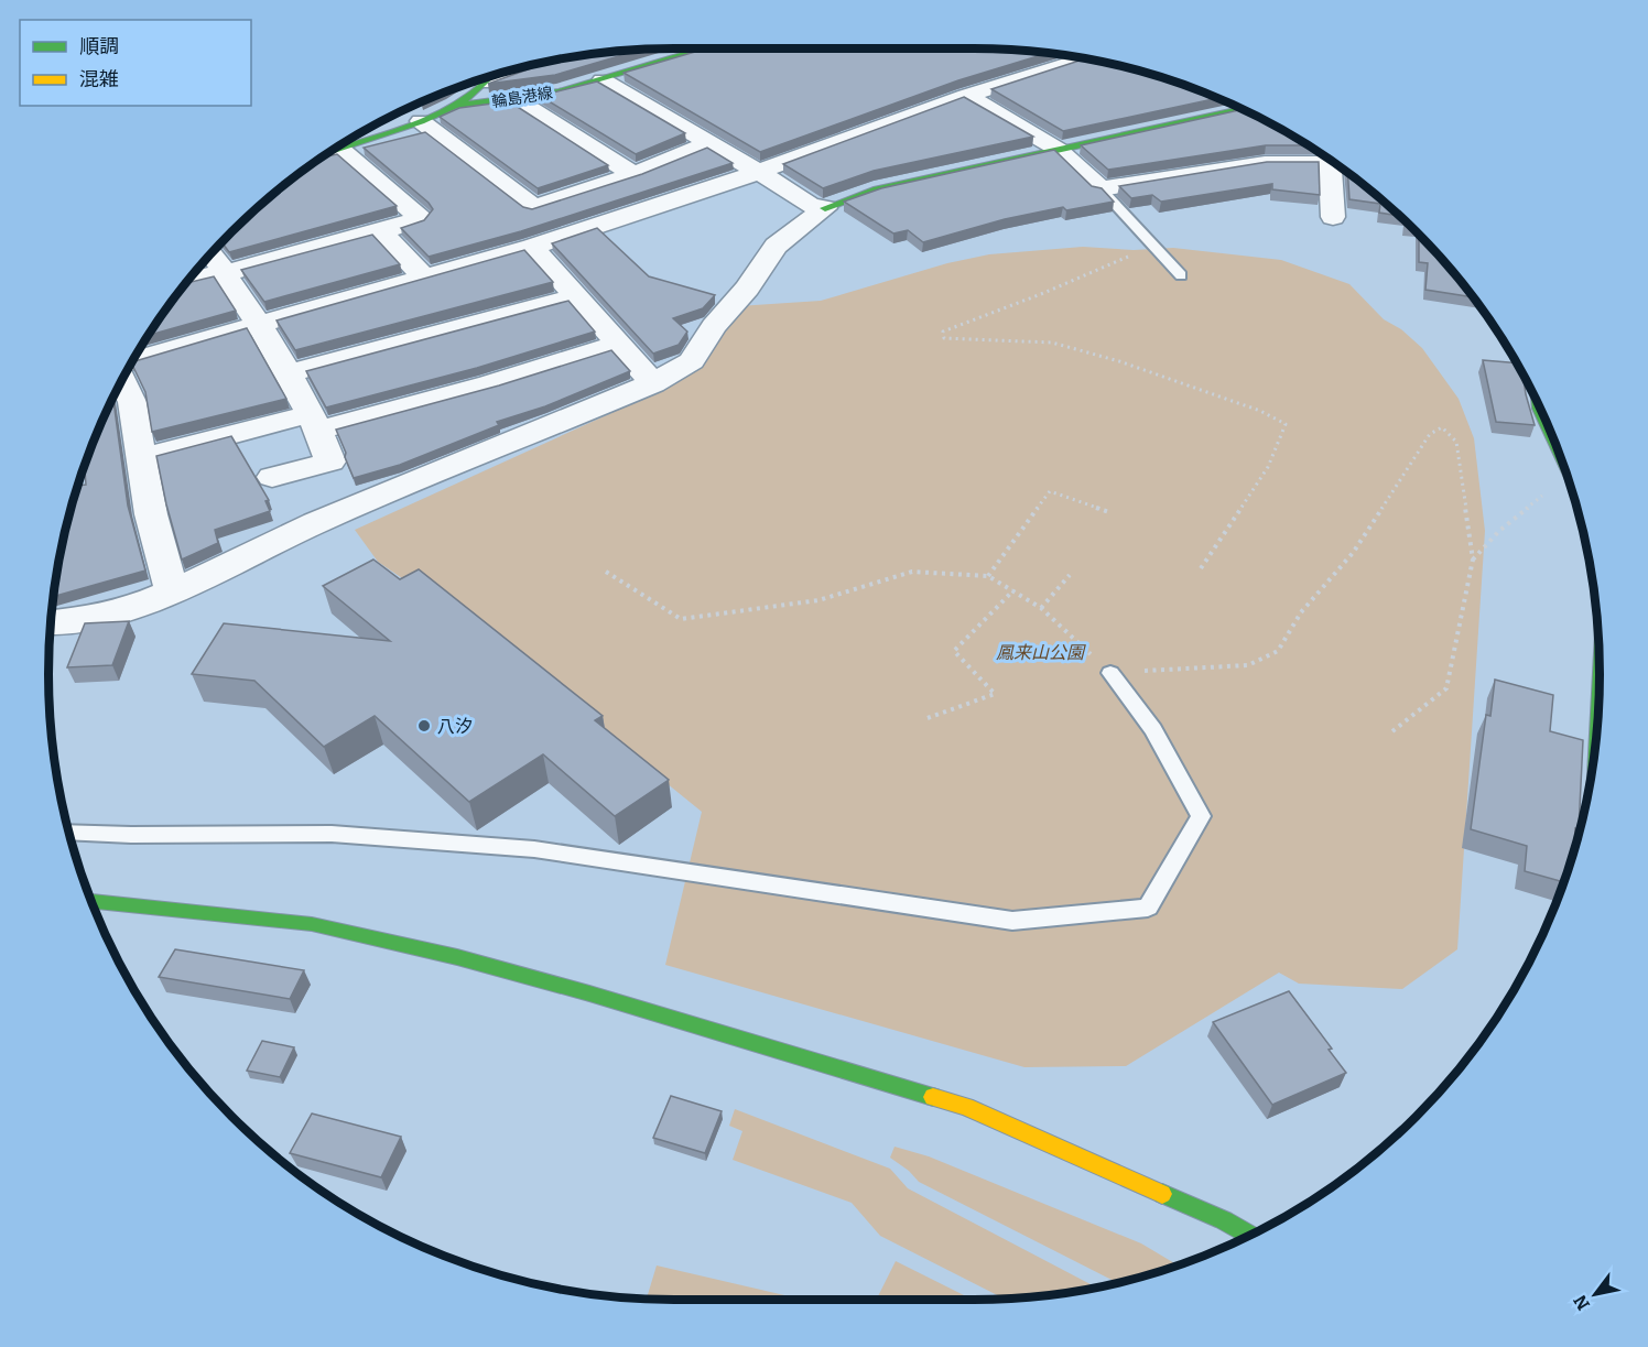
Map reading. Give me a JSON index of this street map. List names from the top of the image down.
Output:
{
  "streets": {
    "street": ["輪島港線"]
  },
  "parks": ["鳳来山公園"],
  "places": ["八汐"],
  "legend": ["順調", "混雑"],
  "north": "bottom left"
}
